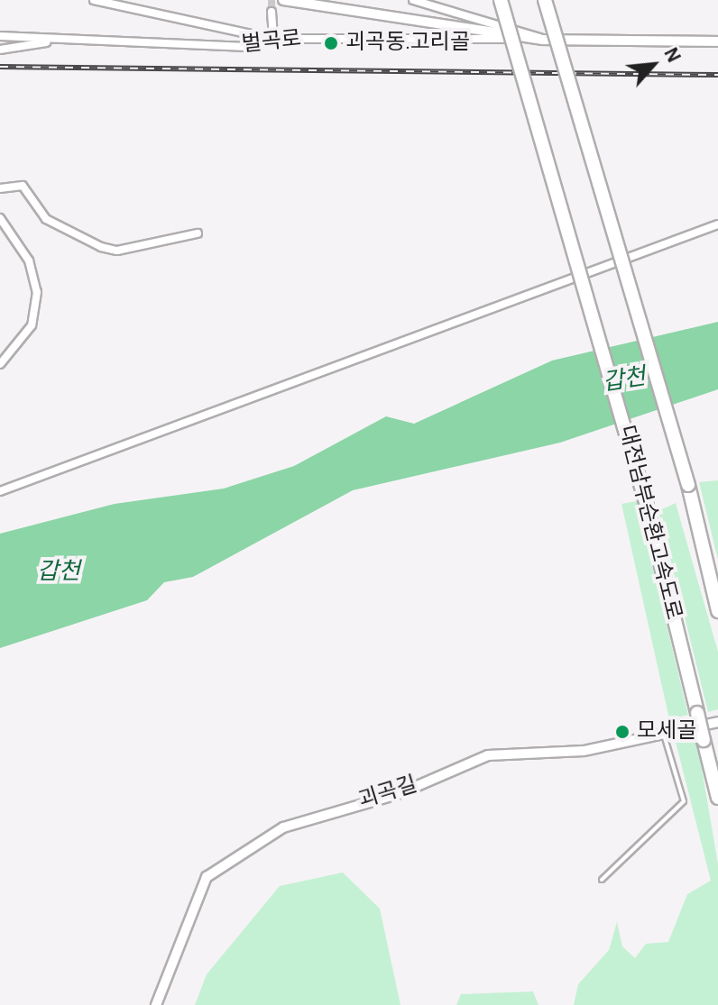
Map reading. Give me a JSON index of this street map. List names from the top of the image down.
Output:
{
  "streets": {
    "highway": ["대전남부순환고속도로"],
    "street": ["벌곡로", "괴곡길"]
  },
  "water": ["갑천"],
  "places": ["괴곡동.고리골", "모세골"],
  "north": "top right"
}
